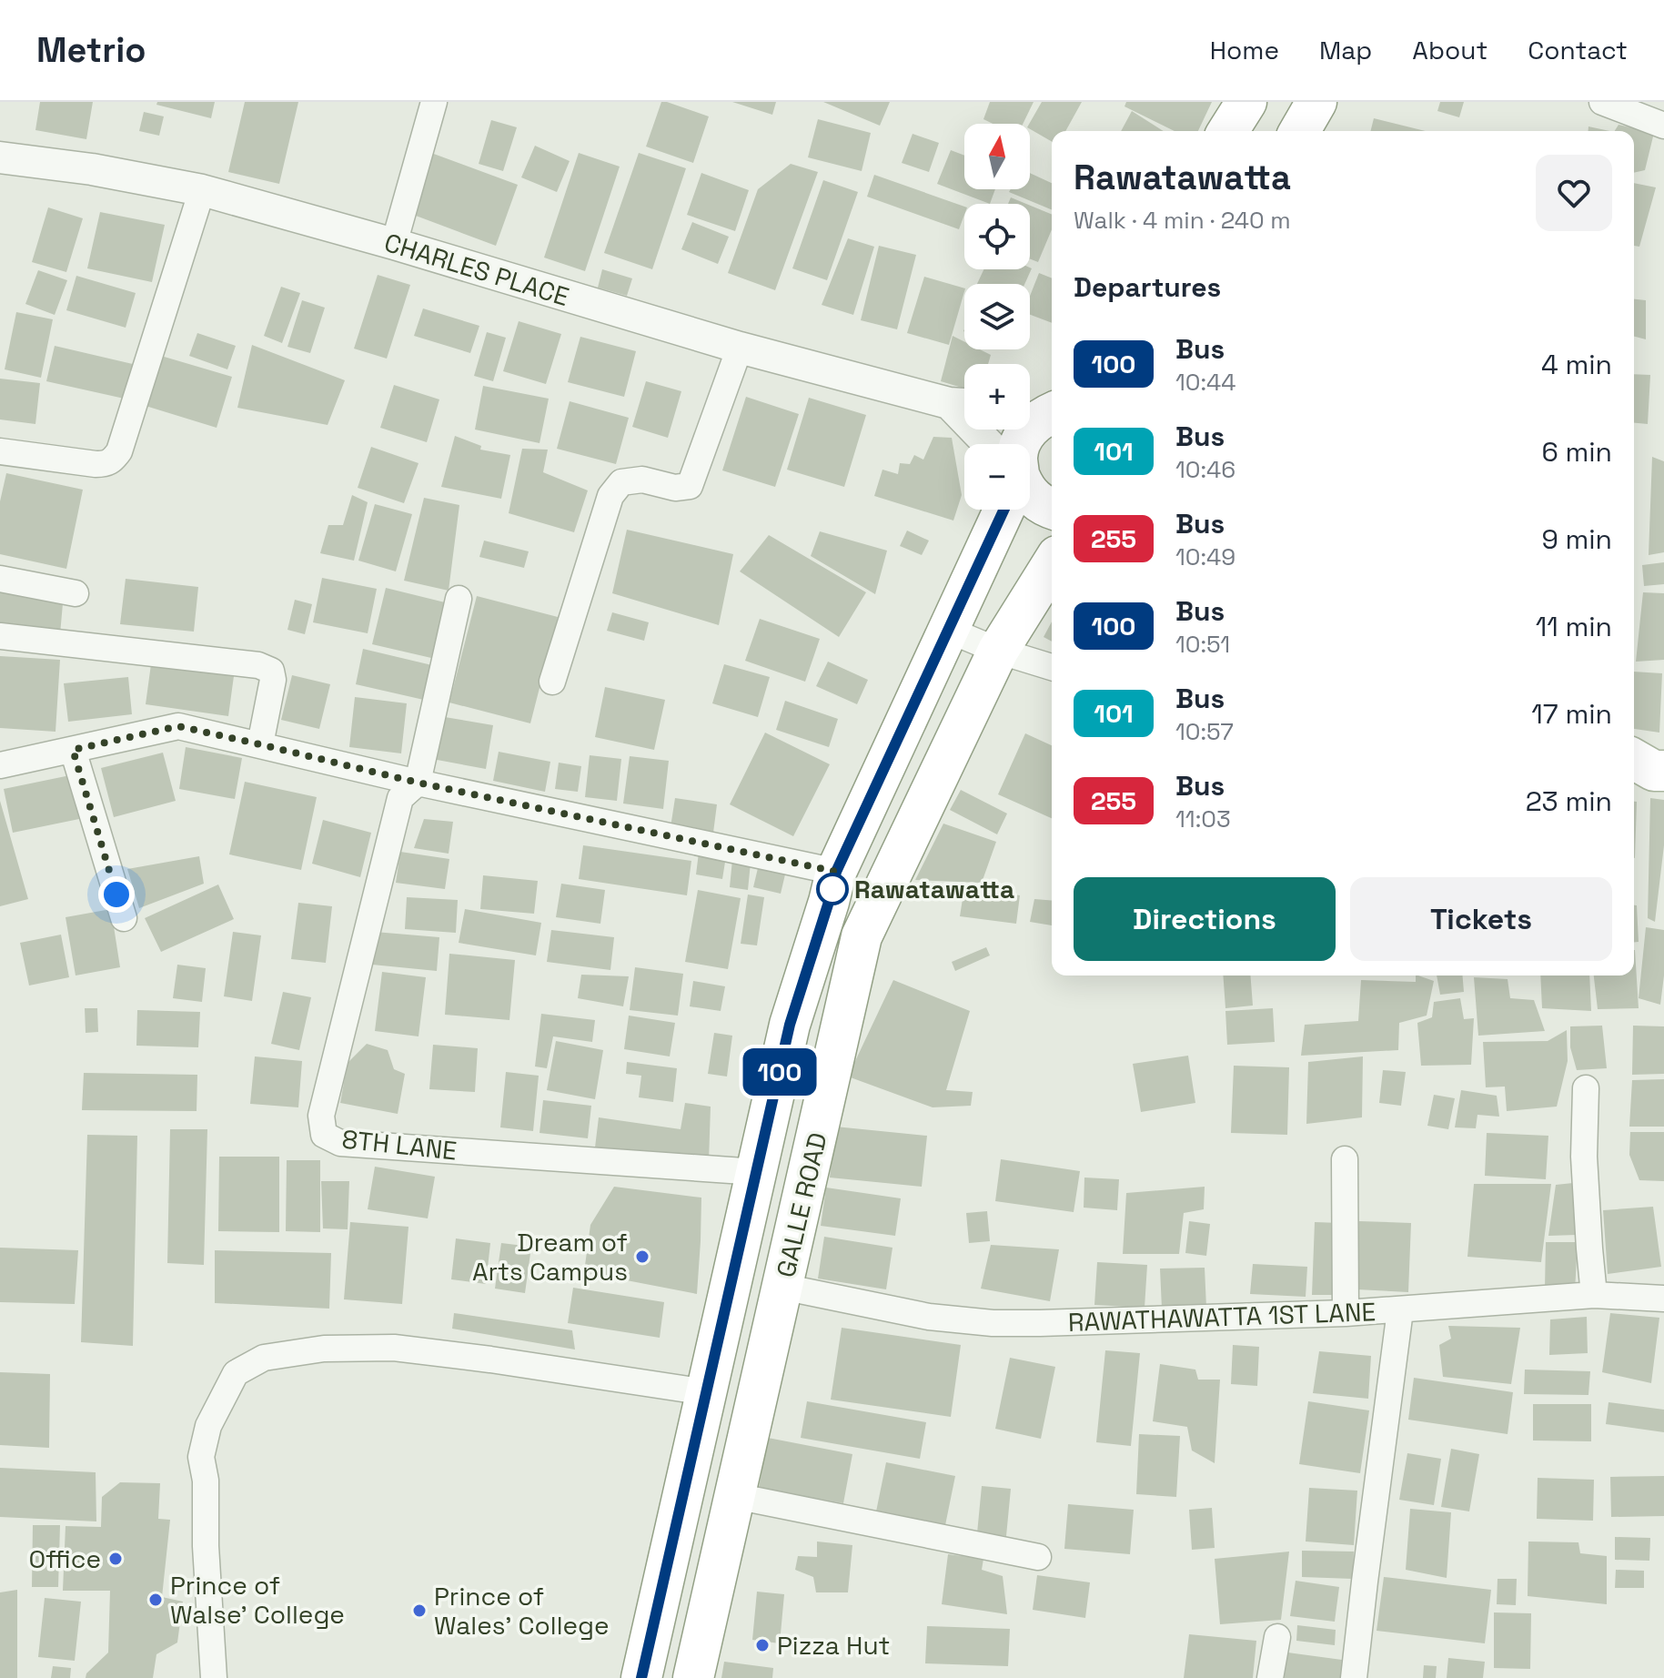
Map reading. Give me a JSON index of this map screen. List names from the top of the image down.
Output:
{
  "streets": {
    "highway": ["CHARLES PLACE", "GALLE ROAD"],
    "street": ["8TH LANE", "RAWATHAWATTA 1ST LANE"]
  },
  "crossings": [
    ["8TH LANE", "GALLE ROAD"],
    ["GALLE ROAD", "RAWATHAWATTA 1ST LANE"]
  ],
  "places": [
    "Rawatawatta",
    "Dream of Arts Campus",
    "Office",
    "Prince of Walse' College",
    "Prince of Wales' College",
    "Pizza Hut"
  ],
  "lines": ["bus line 100"],
  "north": "top",
  "page": {
    "header": "Metrio",
    "nav": [
      "Home",
      "Map",
      "About",
      "Contact"
    ],
    "on_map": "100",
    "map_buttons": ["+", "−"],
    "heading": [
      ["Rawatawatta", "Walk · 4 min · 240 m"],
      "Departures"
    ],
    "list": [
      {
        "mark": "100",
        "name": "Bus",
        "note": "10:44",
        "value": "4 min"
      },
      {
        "mark": "101",
        "name": "Bus",
        "note": "10:46",
        "value": "6 min"
      },
      {
        "mark": "255",
        "name": "Bus",
        "note": "10:49",
        "value": "9 min"
      },
      {
        "mark": "100",
        "name": "Bus",
        "note": "10:51",
        "value": "11 min"
      },
      {
        "mark": "101",
        "name": "Bus",
        "note": "10:57",
        "value": "17 min"
      },
      {
        "mark": "255",
        "name": "Bus",
        "note": "11:03",
        "value": "23 min"
      }
    ],
    "buttons": ["Directions", "Tickets"]
  }
}
